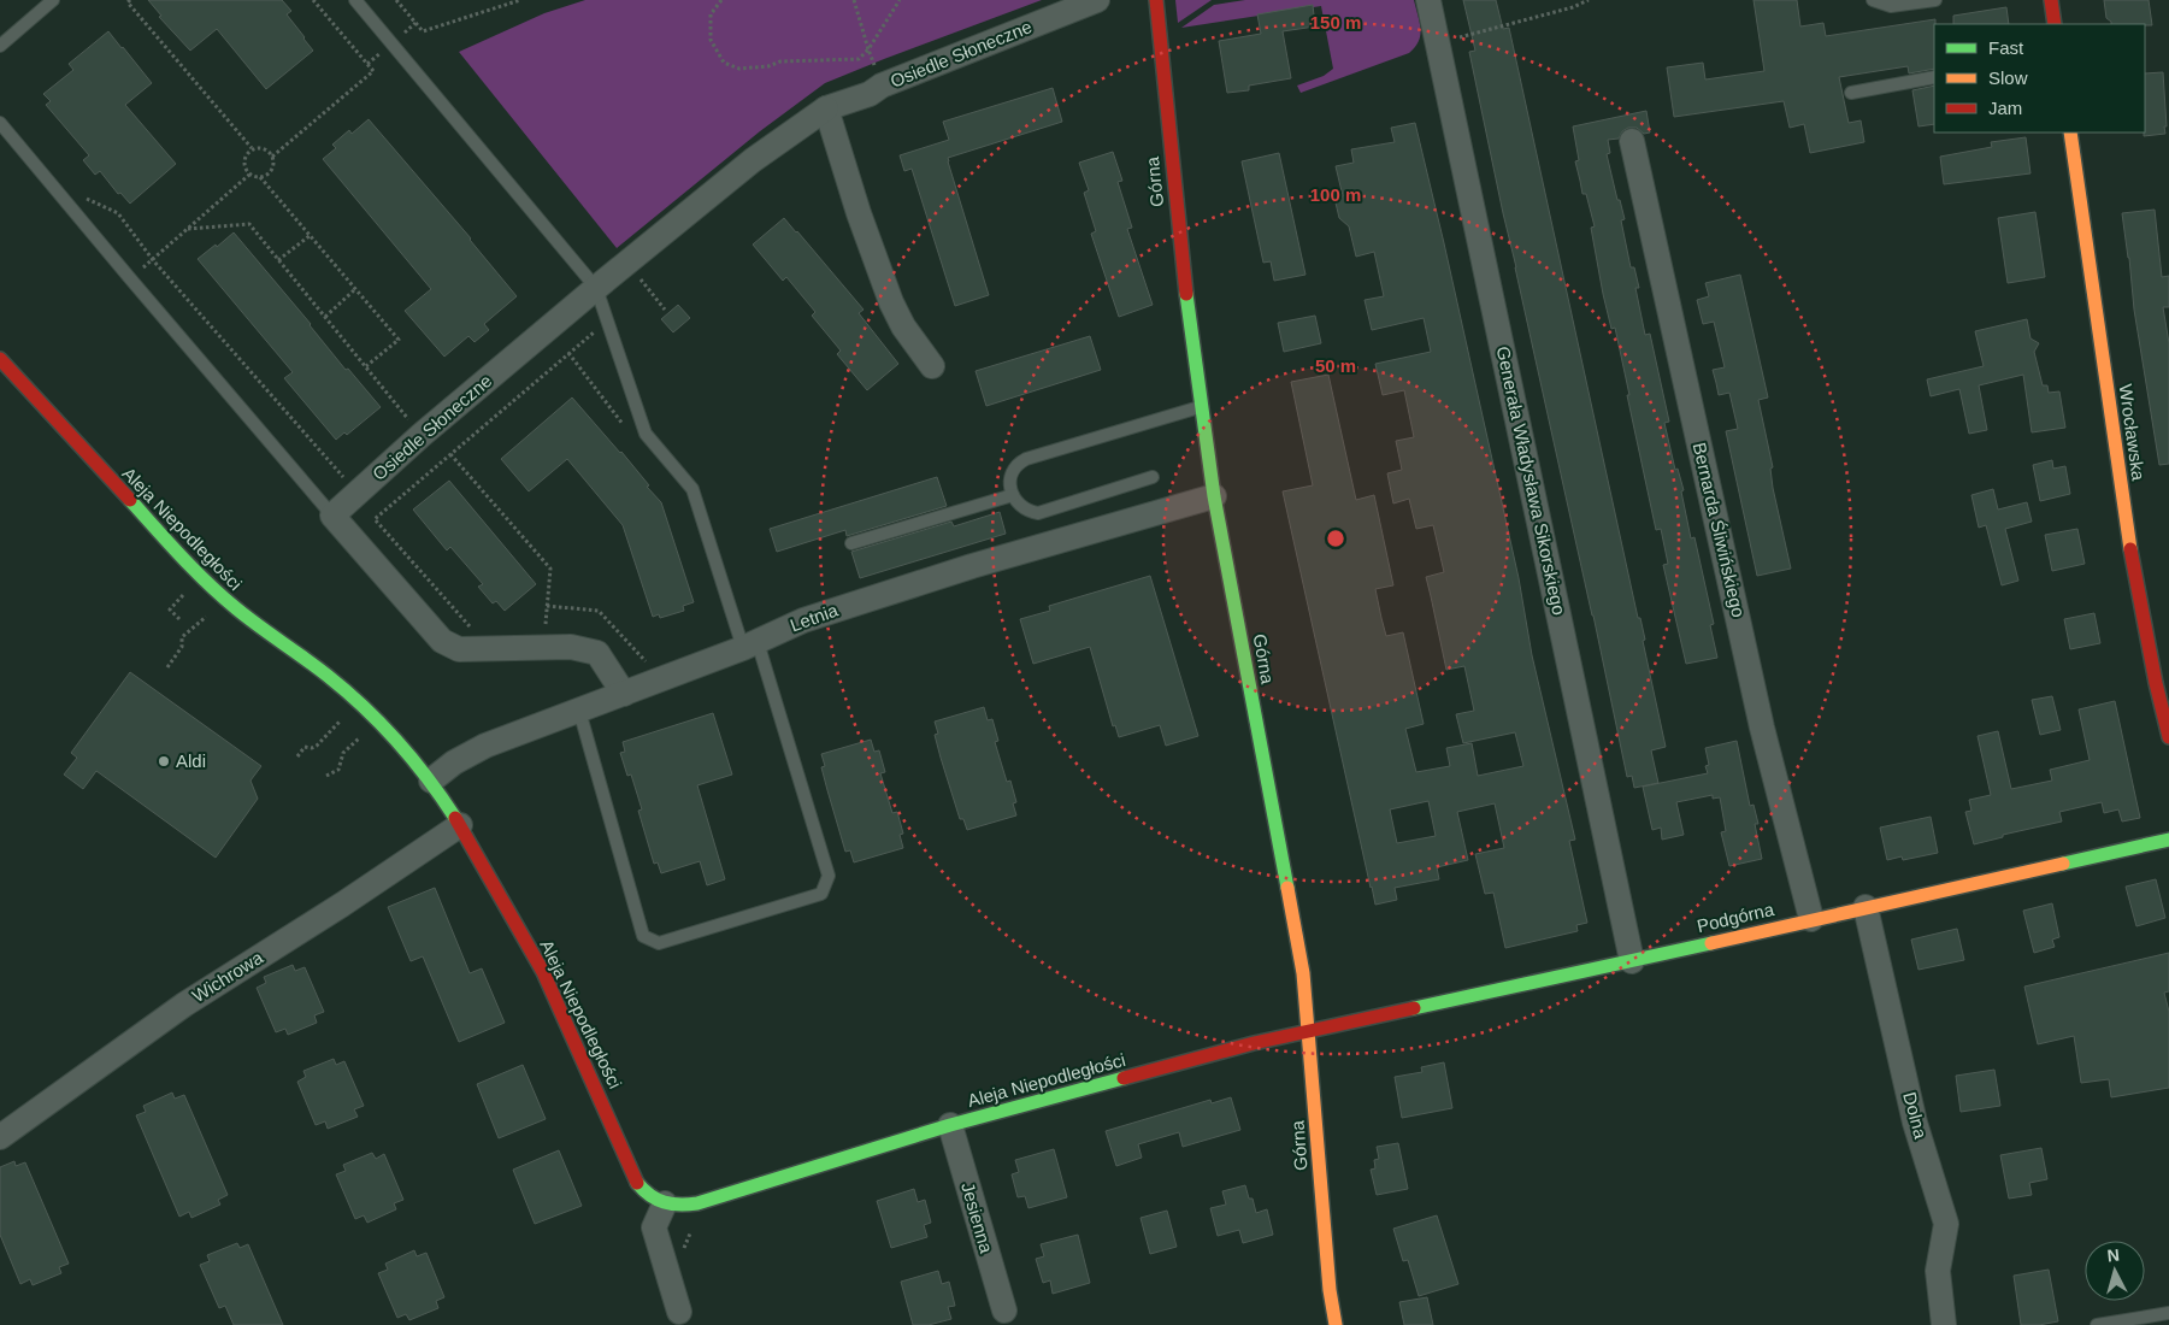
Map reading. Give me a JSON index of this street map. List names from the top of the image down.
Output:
{
  "streets": {
    "street": [
      "Osiedle Słoneczne",
      "Górna",
      "Wrocławska",
      "Generała Władysława Sikorskiego",
      "Aleja Niepodległości",
      "Bernarda Śliwińskiego",
      "Letnia",
      "Podgórna",
      "Wichrowa",
      "Dolna",
      "Jesienna"
    ]
  },
  "crossings": [
    ["Górna", "Aleja Niepodległości"],
    ["Górna", "Letnia"],
    ["Górna", "Podgórna"],
    ["Generała Władysława Sikorskiego", "Podgórna"],
    ["Aleja Niepodległości", "Letnia"],
    ["Aleja Niepodległości", "Podgórna"],
    ["Aleja Niepodległości", "Wichrowa"],
    ["Aleja Niepodległości", "Jesienna"],
    ["Bernarda Śliwińskiego", "Podgórna"],
    ["Podgórna", "Dolna"]
  ],
  "places": ["Aldi"],
  "legend": ["Fast", "Slow", "Jam"],
  "north": "top",
  "rings": ["150 m", "100 m", "50 m"]
}
